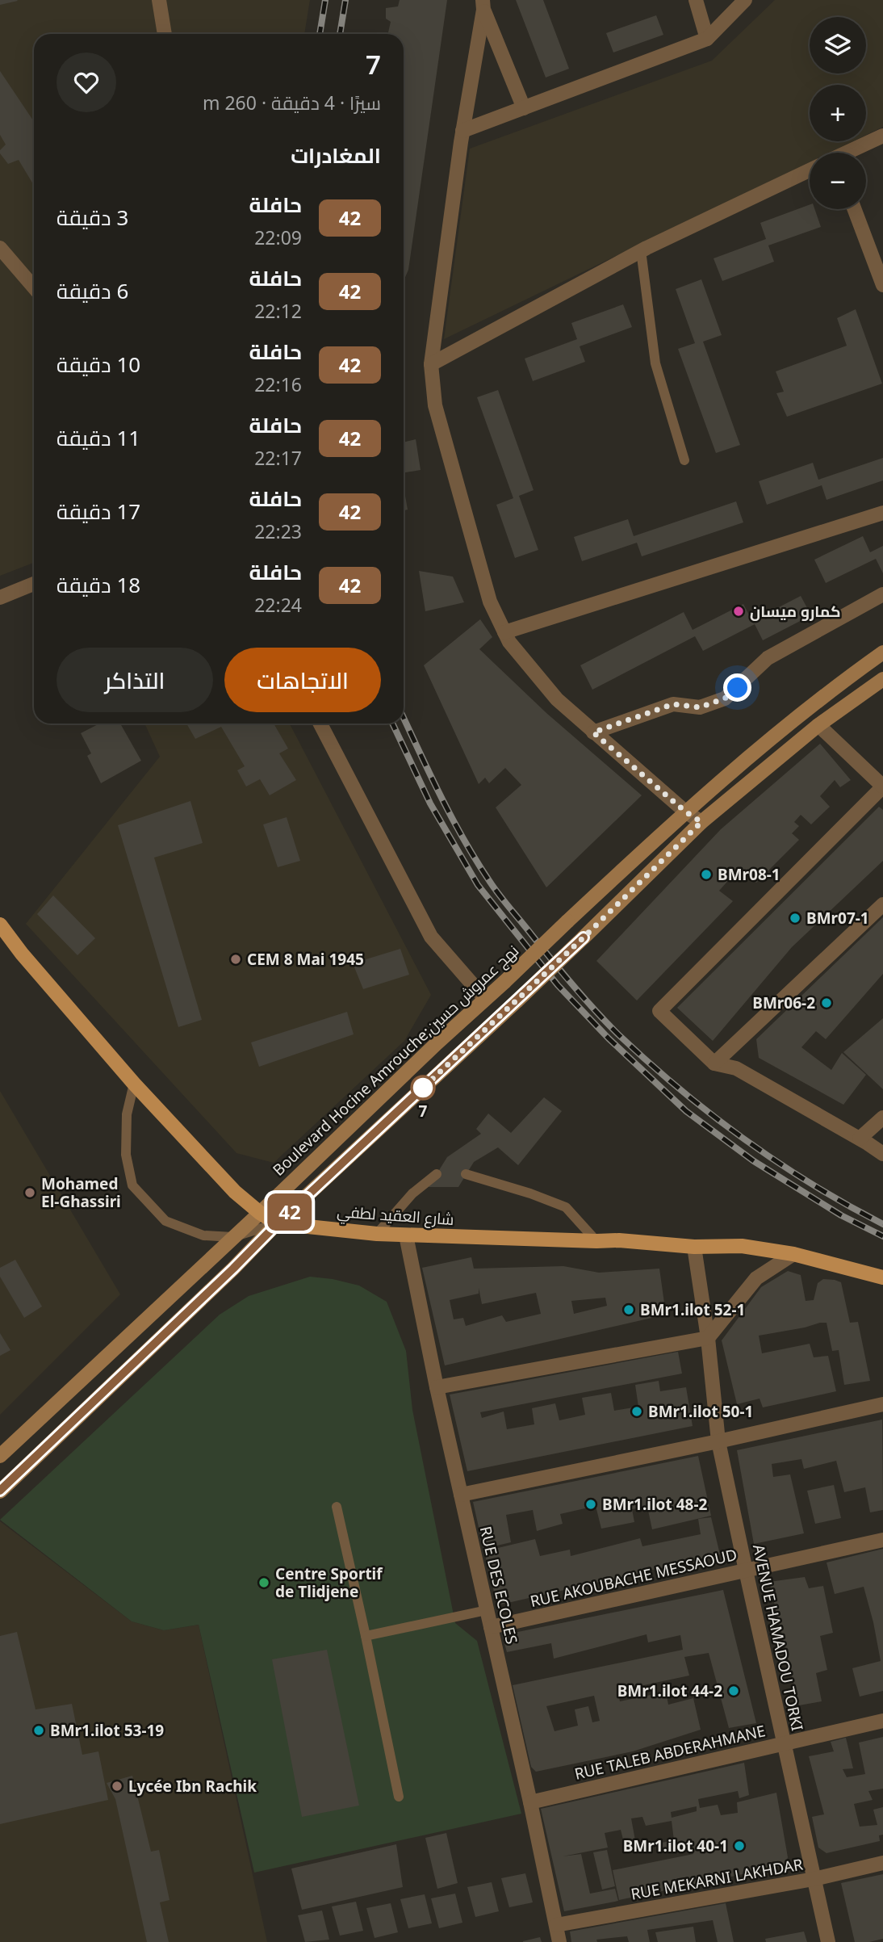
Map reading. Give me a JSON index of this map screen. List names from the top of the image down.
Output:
{
  "streets": {
    "main road": ["Boulevard Hocine Amrouche;نهج عمروش حسين", "شارع العقيد لطفي"],
    "street": [
      "RUE AKOUBACHE MESSAOUD",
      "RUE DES ECOLES",
      "AVENUE HAMADOU TORKI",
      "RUE TALEB ABDERAHMANE",
      "RUE MEKARNI LAKHDAR"
    ]
  },
  "crossings": [
    ["Boulevard Hocine Amrouche;نهج عمروش حسين", "شارع العقيد لطفي"],
    ["شارع العقيد لطفي", "RUE DES ECOLES"],
    ["شارع العقيد لطفي", "AVENUE HAMADOU TORKI"],
    ["RUE AKOUBACHE MESSAOUD", "RUE DES ECOLES"],
    ["RUE AKOUBACHE MESSAOUD", "AVENUE HAMADOU TORKI"],
    ["RUE DES ECOLES", "RUE TALEB ABDERAHMANE"],
    ["RUE DES ECOLES", "RUE MEKARNI LAKHDAR"],
    ["AVENUE HAMADOU TORKI", "RUE TALEB ABDERAHMANE"],
    ["AVENUE HAMADOU TORKI", "RUE MEKARNI LAKHDAR"]
  ],
  "places": [
    "كمارو ميسان",
    "BMr08-1",
    "BMr07-1",
    "CEM 8 Mai 1945",
    "BMr06-2",
    "7",
    "Mohamed El-Ghassiri",
    "BMr1.ilot 52-1",
    "BMr1.ilot 50-1",
    "BMr1.ilot 48-2",
    "Centre Sportif de Tlidjene",
    "BMr1.ilot 44-2",
    "BMr1.ilot 53-19",
    "Lycée Ibn Rachik",
    "BMr1.ilot 40-1"
  ],
  "lines": ["bus line 42"],
  "page": {
    "on_map": "42",
    "map_buttons": ["+", "−"],
    "heading": [
      ["7", "سيرًا · 4 دقيقة · 260 m"],
      "المغادرات"
    ],
    "list": [
      {
        "mark": "42",
        "name": "حافلة",
        "note": "22:09",
        "value": "3 دقيقة"
      },
      {
        "mark": "42",
        "name": "حافلة",
        "note": "22:12",
        "value": "6 دقيقة"
      },
      {
        "mark": "42",
        "name": "حافلة",
        "note": "22:16",
        "value": "10 دقيقة"
      },
      {
        "mark": "42",
        "name": "حافلة",
        "note": "22:17",
        "value": "11 دقيقة"
      },
      {
        "mark": "42",
        "name": "حافلة",
        "note": "22:23",
        "value": "17 دقيقة"
      },
      {
        "mark": "42",
        "name": "حافلة",
        "note": "22:24",
        "value": "18 دقيقة"
      }
    ],
    "buttons": ["الاتجاهات", "التذاكر"]
  }
}
